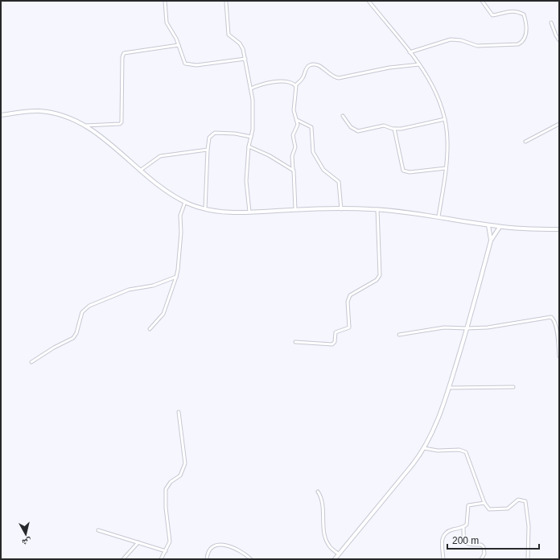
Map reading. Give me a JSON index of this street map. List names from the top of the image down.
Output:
{
  "scale_bar": "200 m",
  "north": "bottom"
}
